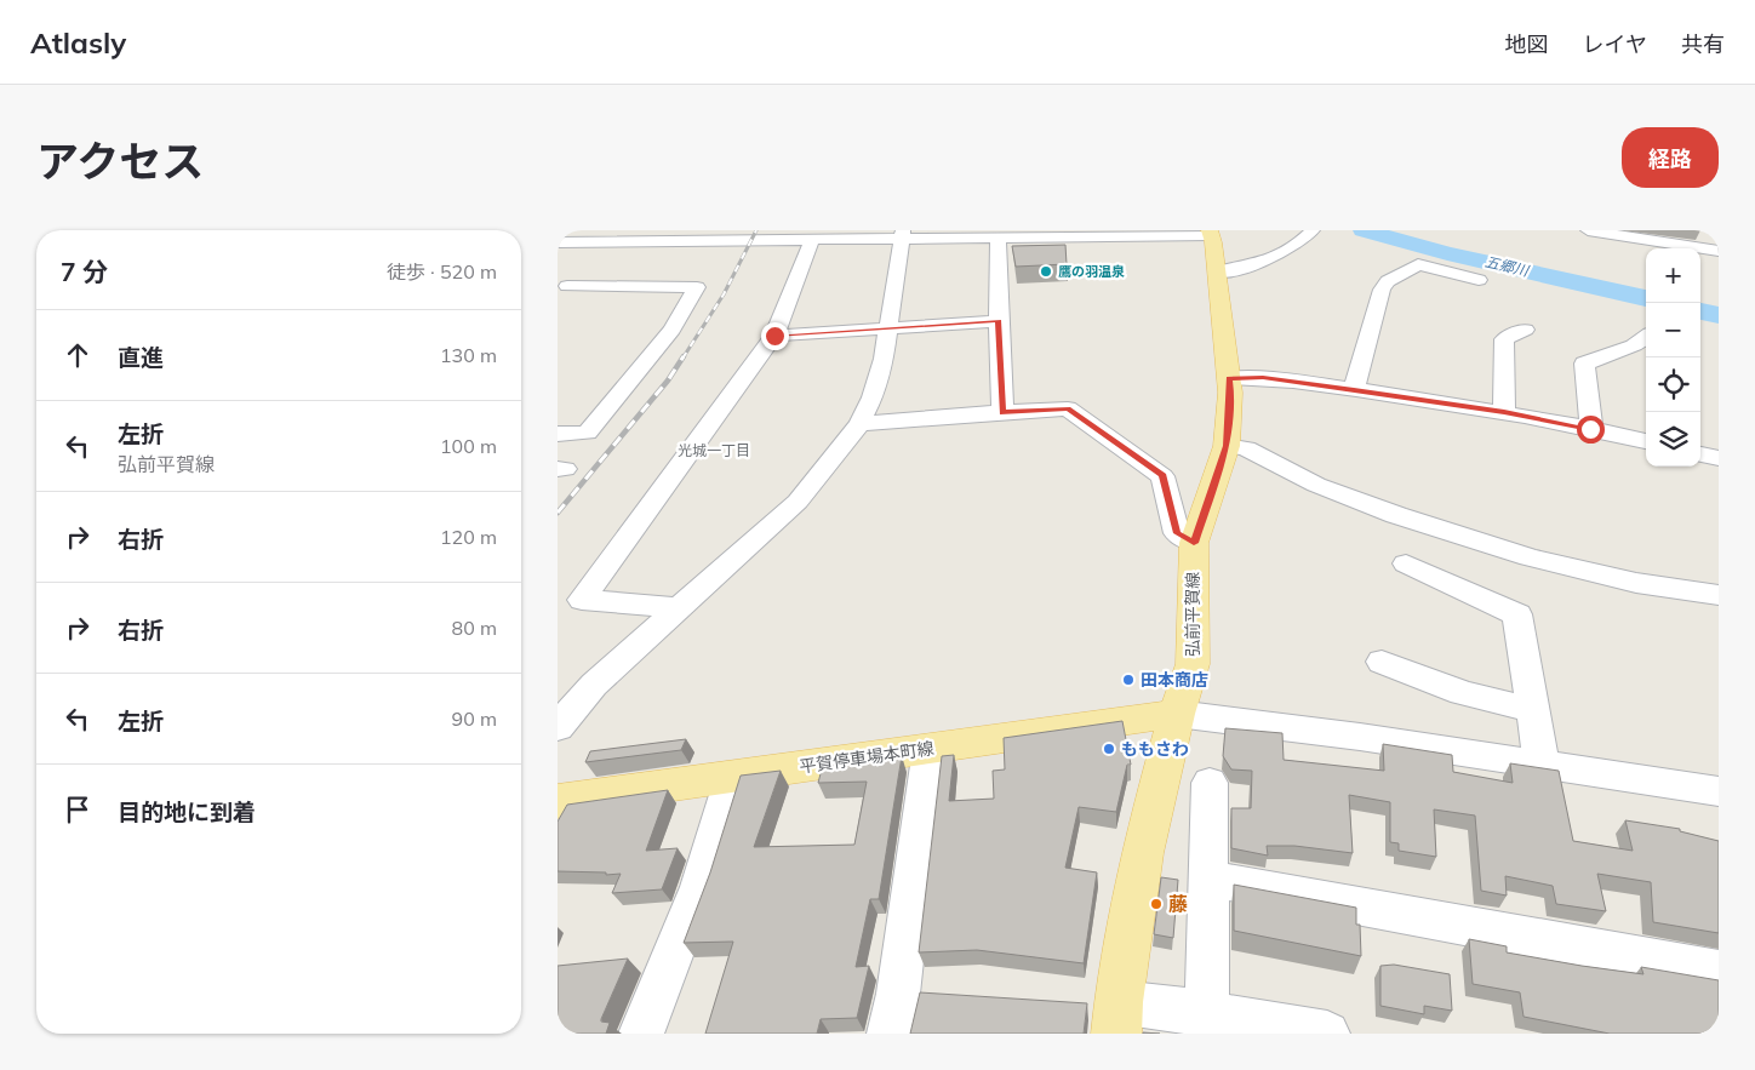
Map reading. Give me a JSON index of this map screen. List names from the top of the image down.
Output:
{
  "streets": {
    "main road": ["弘前平賀線", "平賀停車場本町線"]
  },
  "crossings": [
    ["弘前平賀線", "平賀停車場本町線"]
  ],
  "districts": ["光城一丁目"],
  "water": ["五郷川"],
  "places": [
    "鷹の羽温泉",
    "田本商店",
    "ももさわ",
    "藤"
  ],
  "page": {
    "header": "Atlasly",
    "nav": ["地図", "レイヤ", "共有"],
    "title": "アクセス",
    "buttons": "経路",
    "heading": ["7 分", "徒歩 · 520 m"],
    "map_buttons": ["+", "−"],
    "list": [
      ["直進", "130 m"],
      ["左折", "弘前平賀線", "100 m"],
      ["右折", "120 m"],
      ["右折", "80 m"],
      ["左折", "90 m"],
      "目的地に到着"
    ]
  }
}
